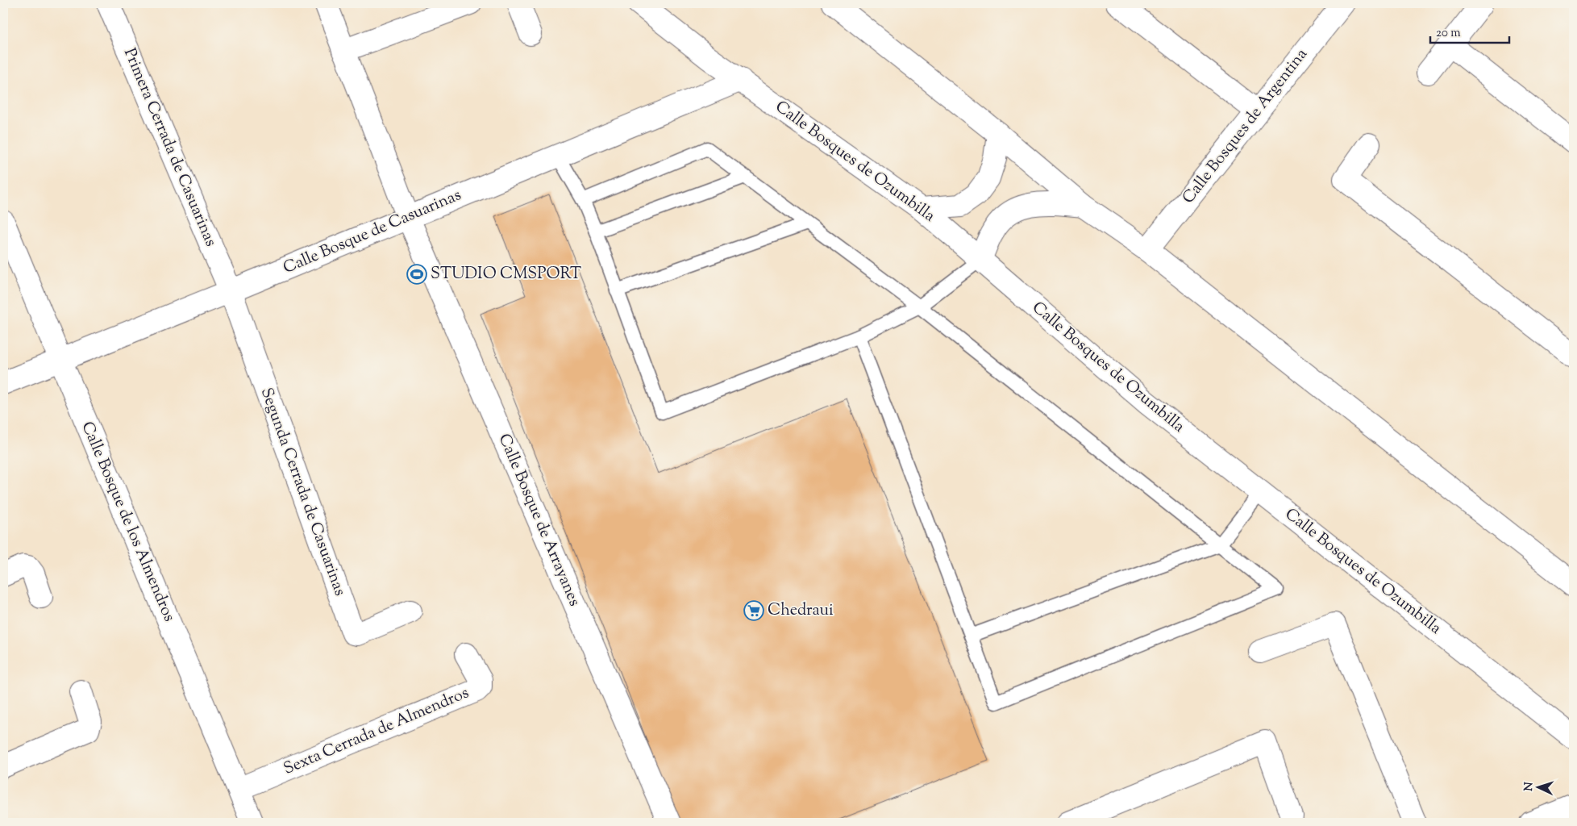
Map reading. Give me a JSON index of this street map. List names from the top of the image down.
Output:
{
  "streets": {
    "street": [
      "Calle Bosques de Argentina",
      "Primera Cerrada de Casuarinas",
      "Calle Bosques de Ozumbilla",
      "Calle Bosque de Casuarinas",
      "Segunda Cerrada de Casuarinas",
      "Calle Bosque de Arrayanes",
      "Calle Bosque de los Almendros",
      "Sexta Cerrada de Almendros"
    ]
  },
  "crossings": [
    ["Primera Cerrada de Casuarinas", "Calle Bosque de Casuarinas"],
    ["Primera Cerrada de Casuarinas", "Segunda Cerrada de Casuarinas"],
    ["Calle Bosques de Ozumbilla", "Calle Bosque de Casuarinas"],
    ["Calle Bosque de Casuarinas", "Segunda Cerrada de Casuarinas"],
    ["Calle Bosque de Casuarinas", "Calle Bosque de Arrayanes"],
    ["Calle Bosque de Casuarinas", "Calle Bosque de los Almendros"],
    ["Calle Bosque de los Almendros", "Sexta Cerrada de Almendros"]
  ],
  "places": {
    "sports": ["STUDIO CMSPORT"],
    "supermarket": ["Chedraui"]
  },
  "scale_bar": "20 m",
  "north": "left"
}
